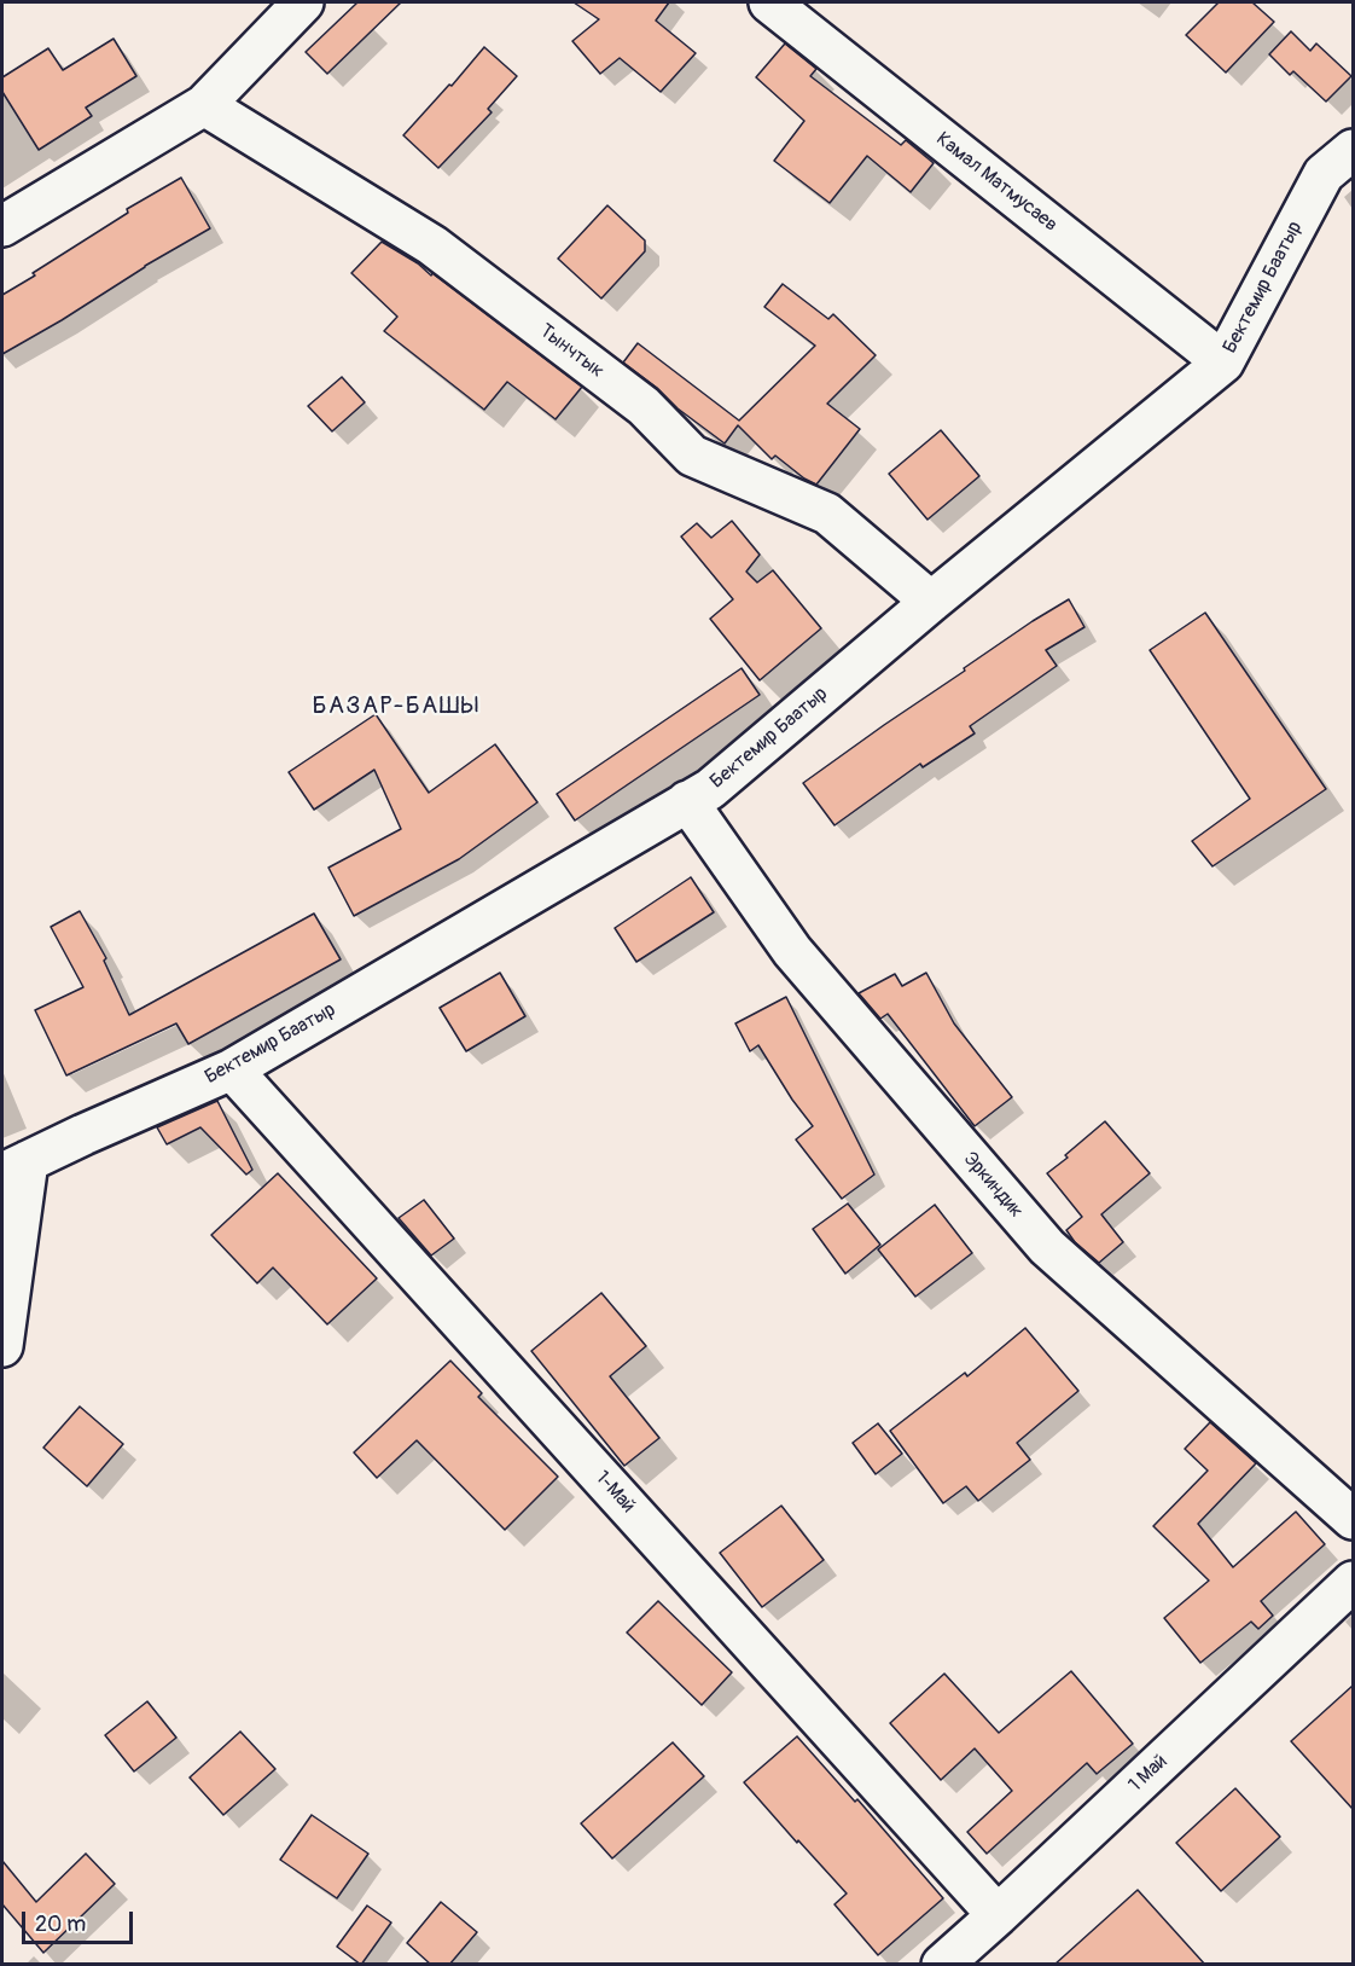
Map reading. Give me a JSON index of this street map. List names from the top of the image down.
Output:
{
  "streets": {
    "street": [
      "Камал Матмусаев",
      "Бектемир Баатыр",
      "Тынчтык",
      "Эркиндик",
      "1-Май",
      "1 Май"
    ]
  },
  "crossings": [
    ["Камал Матмусаев", "Бектемир Баатыр"],
    ["Бектемир Баатыр", "Тынчтык"],
    ["Бектемир Баатыр", "Эркиндик"],
    ["Бектемир Баатыр", "1-Май"],
    ["1-Май", "1 Май"]
  ],
  "districts": ["БАЗАР-БАШЫ"],
  "scale_bar": "20 m"
}
